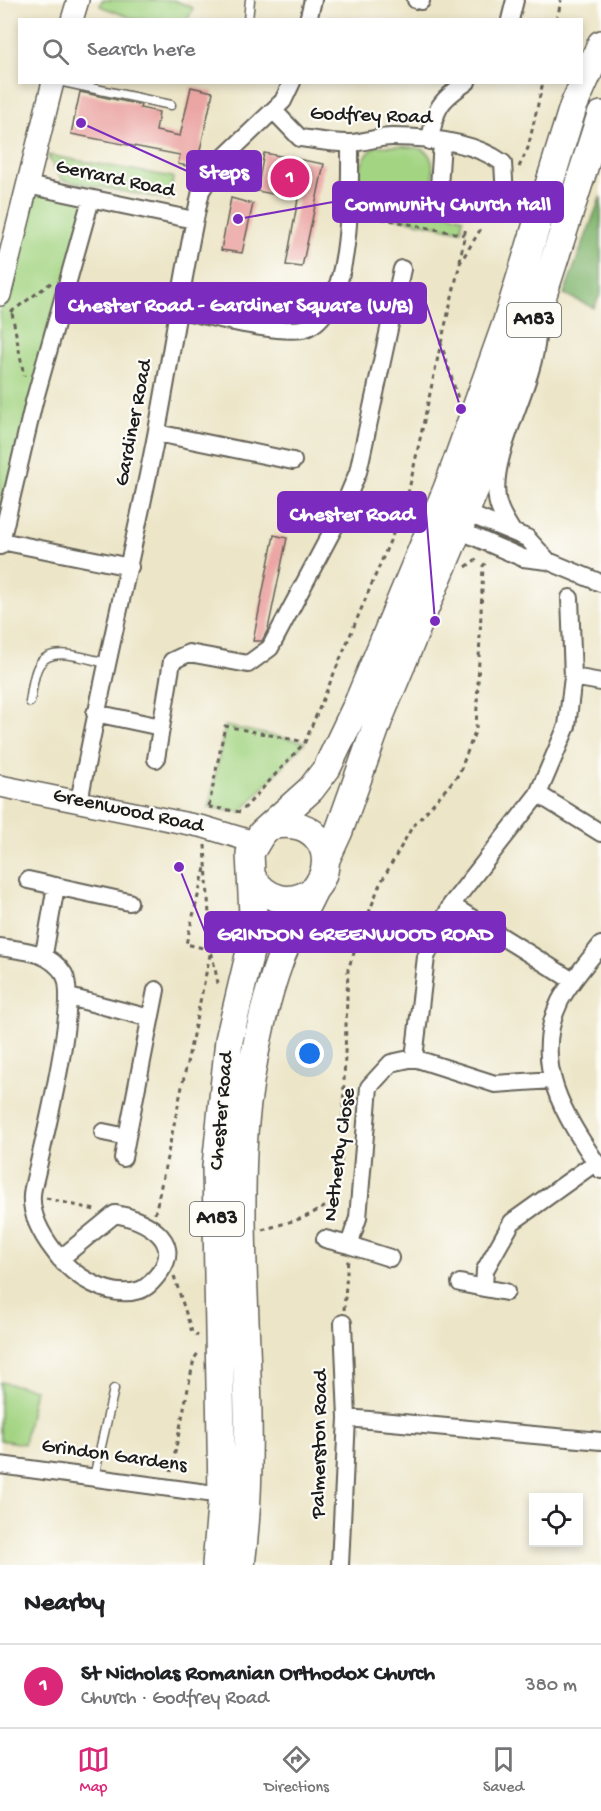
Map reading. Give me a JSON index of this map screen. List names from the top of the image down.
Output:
{
  "streets": {
    "main road": ["A183", "Chester Road"],
    "street": [
      "Godfrey Road",
      "Gerrard Road",
      "Gardiner Road",
      "Greenwood Road",
      "Netherby Close",
      "Palmerston Road",
      "Grindon Gardens"
    ]
  },
  "crossings": [
    ["Godfrey Road", "Gardiner Road"],
    ["Gerrard Road", "Gardiner Road"],
    ["Gardiner Road", "Greenwood Road"],
    ["Greenwood Road", "Chester Road"],
    ["Chester Road", "Grindon Gardens"]
  ],
  "places": [
    "Steps",
    "Community Church Hall",
    "Chester Road - Gardiner Square (W/B)",
    "Chester Road",
    "GRINDON GREENWOOD ROAD"
  ],
  "page": {
    "search": "Search here",
    "pins": "1",
    "heading": "Nearby",
    "list": [
      {
        "mark": "1",
        "name": "St Nicholas Romanian Orthodox Church",
        "note": "Church · Godfrey Road",
        "value": "380 m"
      }
    ],
    "nav": ["Map", "Directions", "Saved"]
  }
}
